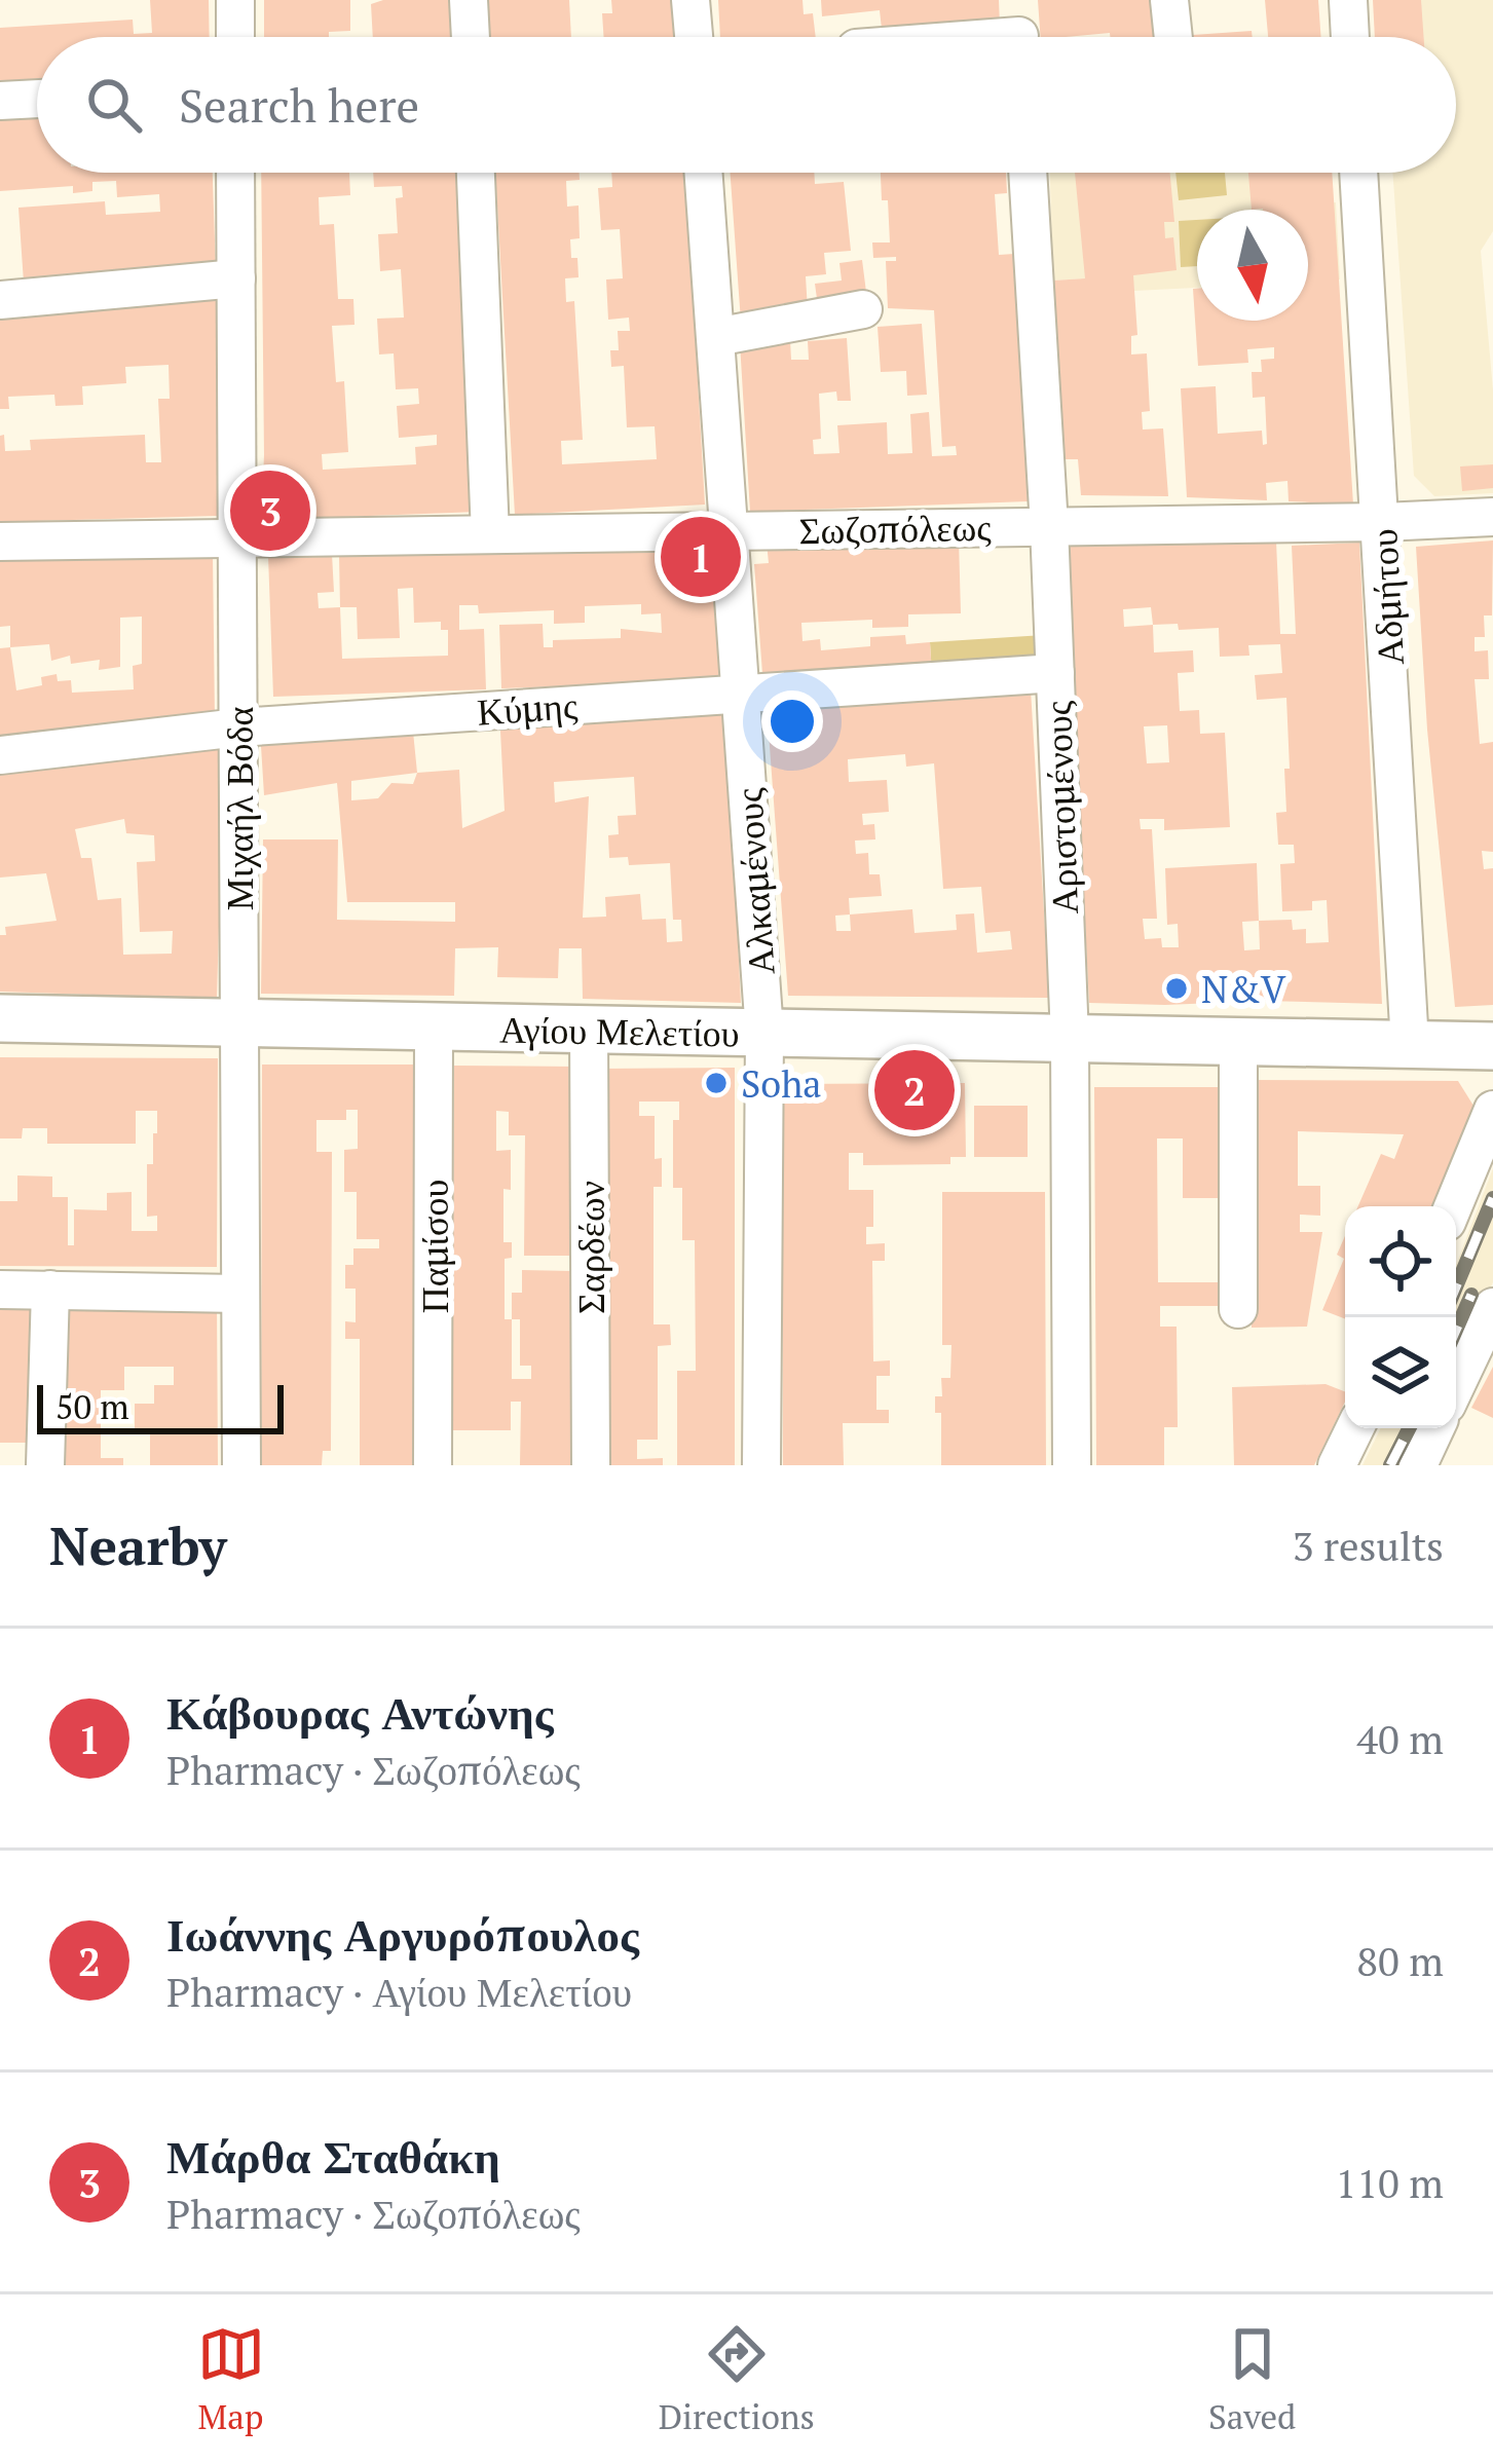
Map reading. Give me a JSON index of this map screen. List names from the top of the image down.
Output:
{
  "streets": {
    "main road": ["Αγίου Μελετίου"],
    "street": [
      "Σωζοπόλεως",
      "Αδμήτου",
      "Κύμης",
      "Αριστομένους",
      "Μιχαήλ Βόδα",
      "Αλκαμένους",
      "Παμίσου",
      "Σαρδέων"
    ]
  },
  "crossings": [
    ["Σωζοπόλεως", "Αδμήτου"],
    ["Σωζοπόλεως", "Αριστομένους"],
    ["Σωζοπόλεως", "Μιχαήλ Βόδα"],
    ["Σωζοπόλεως", "Αλκαμένους"],
    ["Αδμήτου", "Αγίου Μελετίου"],
    ["Κύμης", "Αριστομένους"],
    ["Κύμης", "Μιχαήλ Βόδα"],
    ["Κύμης", "Αλκαμένους"],
    ["Αριστομένους", "Αγίου Μελετίου"],
    ["Μιχαήλ Βόδα", "Αγίου Μελετίου"],
    ["Αλκαμένους", "Αγίου Μελετίου"],
    ["Αγίου Μελετίου", "Παμίσου"],
    ["Αγίου Μελετίου", "Σαρδέων"]
  ],
  "places": ["N&V", "Soha"],
  "scale_bar": "50 m",
  "north": "bottom",
  "page": {
    "search": "Search here",
    "pins": ["3", "1", "2"],
    "scale": "50 m",
    "heading": ["Nearby", "3 results"],
    "list": [
      {
        "mark": "1",
        "name": "Κάβουρας Αντώνης",
        "note": "Pharmacy · Σωζοπόλεως",
        "value": "40 m"
      },
      {
        "mark": "2",
        "name": "Ιωάννης Αργυρόπουλος",
        "note": "Pharmacy · Αγίου Μελετίου",
        "value": "80 m"
      },
      {
        "mark": "3",
        "name": "Μάρθα Σταθάκη",
        "note": "Pharmacy · Σωζοπόλεως",
        "value": "110 m"
      }
    ],
    "nav": ["Map", "Directions", "Saved"]
  }
}
